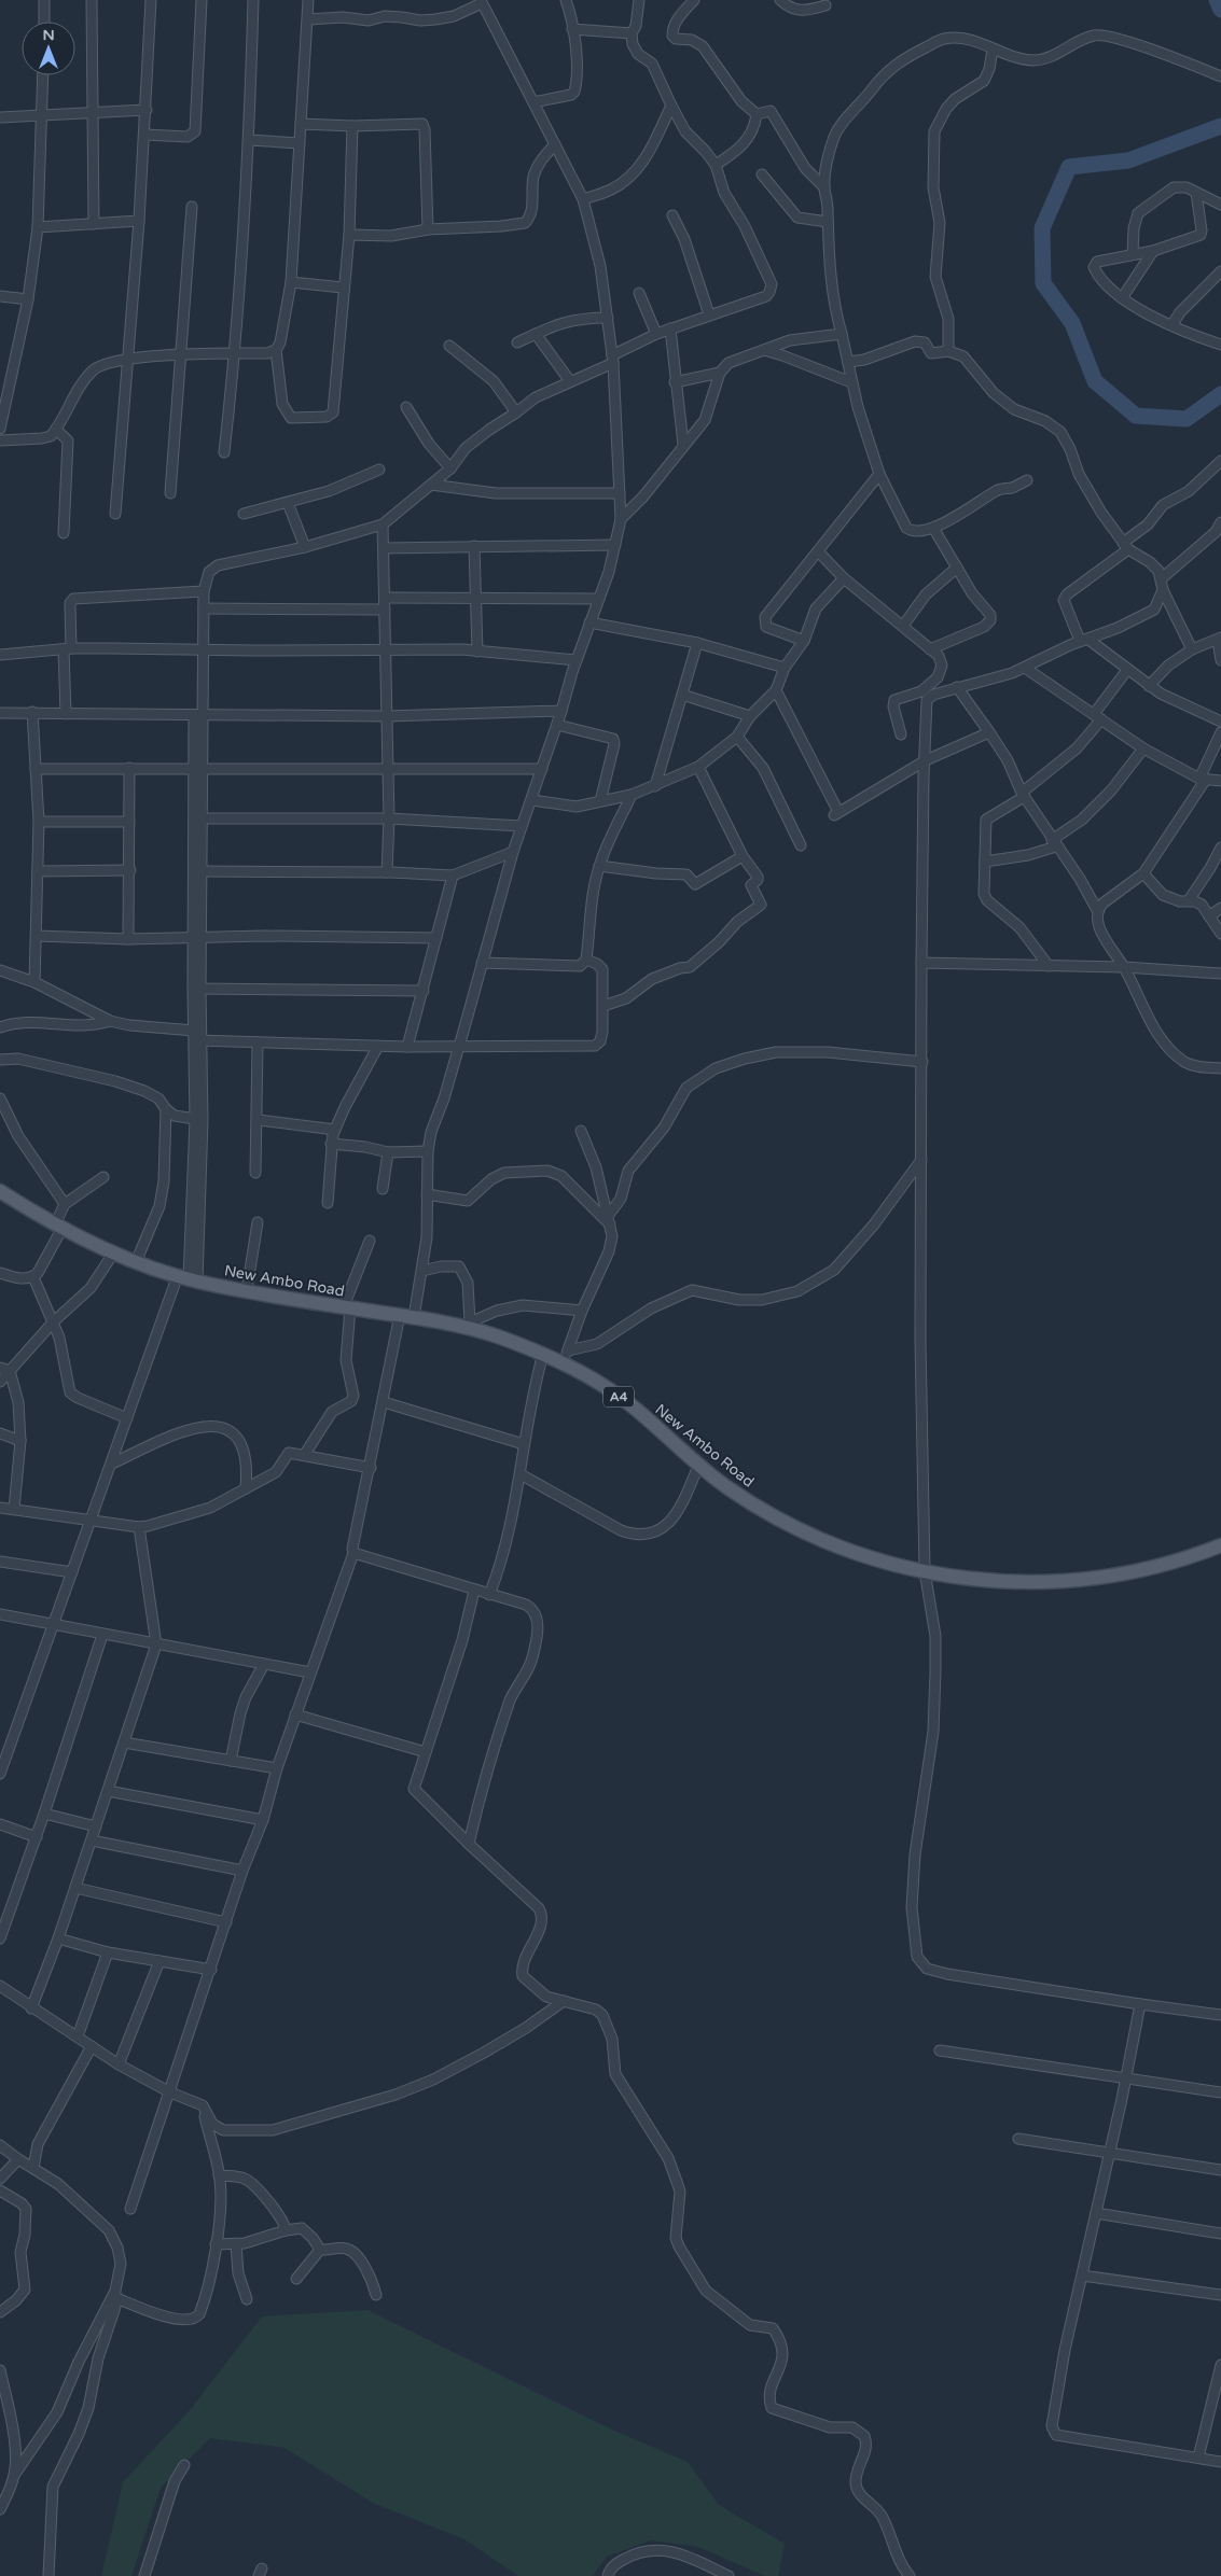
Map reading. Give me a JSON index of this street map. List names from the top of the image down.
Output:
{
  "streets": {
    "main road": ["New Ambo Road", "A4"]
  },
  "north": "top"
}
